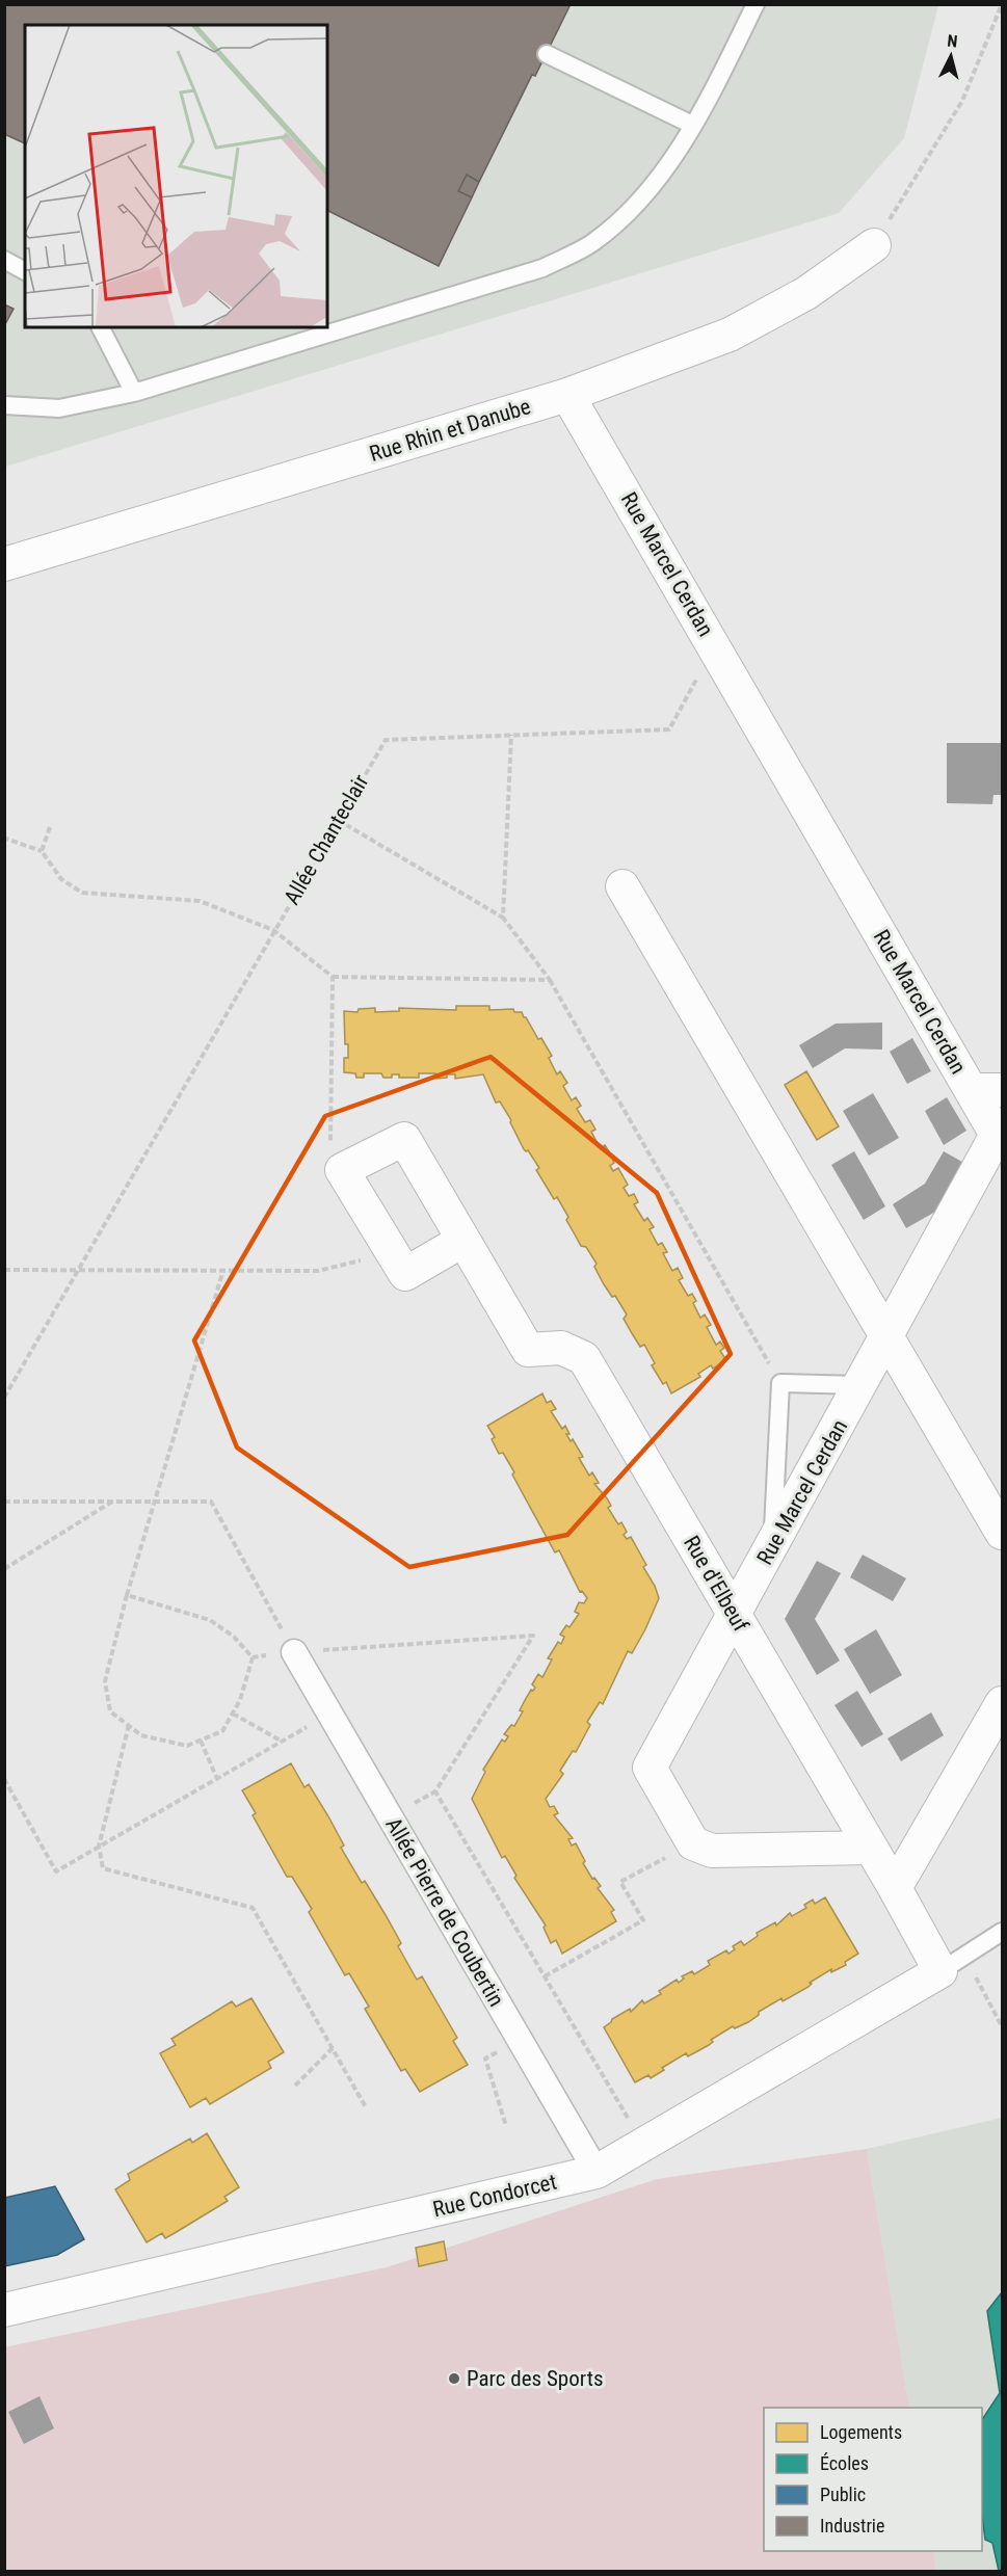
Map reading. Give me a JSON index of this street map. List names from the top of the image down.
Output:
{
  "streets": {
    "street": [
      "Rue Rhin et Danube",
      "Rue Marcel Cerdan",
      "Rue d'Elbeuf",
      "Allée Pierre de Coubertin",
      "Rue Condorcet"
    ],
    "path": ["Allée Chanteclair"]
  },
  "crossings": [
    ["Rue Rhin et Danube", "Rue Marcel Cerdan"],
    ["Rue Marcel Cerdan", "Allée Chanteclair"],
    ["Rue Marcel Cerdan", "Rue d'Elbeuf"],
    ["Rue d'Elbeuf", "Rue Condorcet"],
    ["Allée Pierre de Coubertin", "Rue Condorcet"]
  ],
  "places": ["Parc des Sports"],
  "legend": [
    "Logements",
    "Écoles",
    "Public",
    "Industrie"
  ],
  "north": "top"
}
